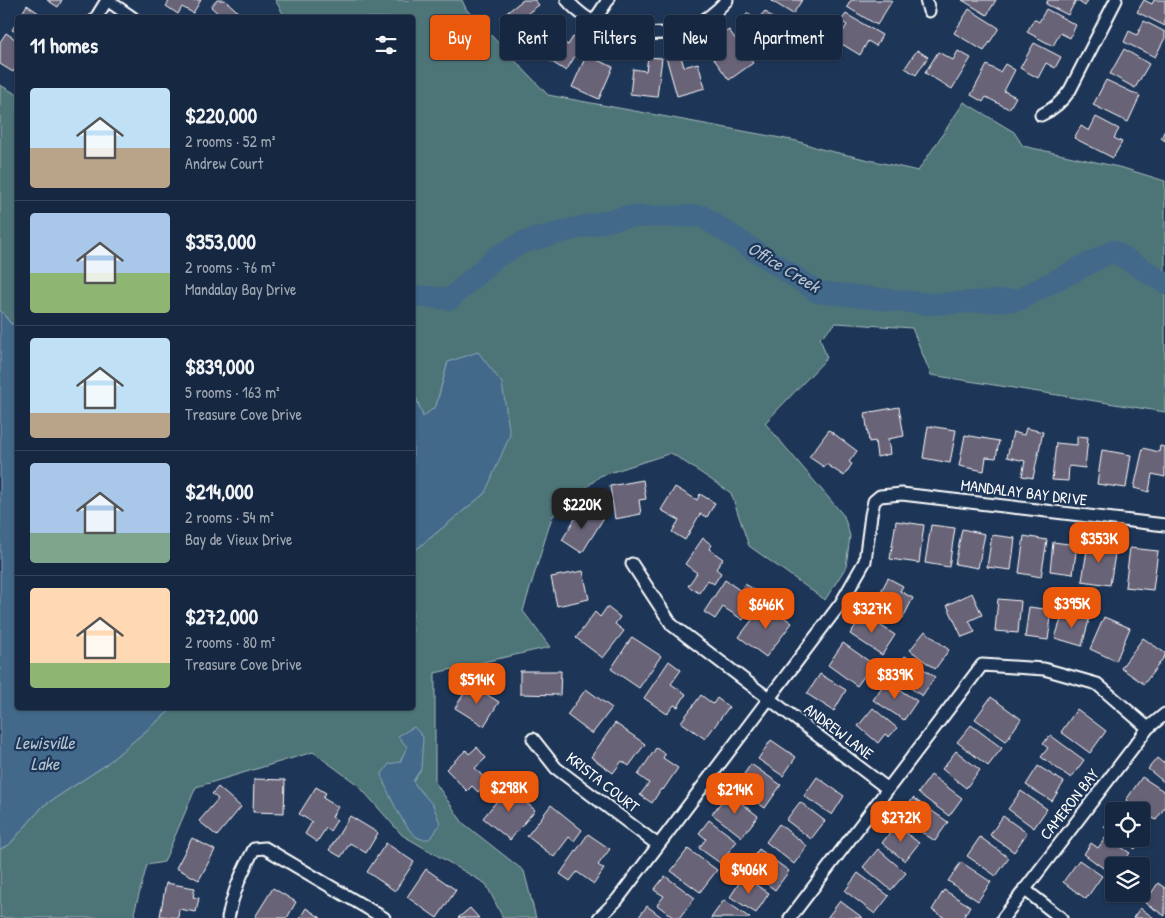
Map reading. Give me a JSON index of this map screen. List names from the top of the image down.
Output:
{
  "streets": {
    "street": [
      "MANDALAY BAY DRIVE",
      "ANDREW LANE",
      "KRISTA COURT",
      "CAMERON BAY"
    ]
  },
  "crossings": [
    ["MANDALAY BAY DRIVE", "ANDREW LANE"]
  ],
  "water": ["Office Creek", "Lewisville Lake"],
  "page": {
    "chip": [
      "Buy",
      "Rent",
      "Filters",
      "New",
      "Apartment"
    ],
    "heading": "11 homes",
    "list": [
      {
        "name": "$220,000",
        "note": "2 rooms · 52 m² · Andrew Court"
      },
      {
        "name": "$353,000",
        "note": "2 rooms · 76 m² · Mandalay Bay Drive"
      },
      {
        "name": "$839,000",
        "note": "5 rooms · 163 m² · Treasure Cove Drive"
      },
      {
        "name": "$214,000",
        "note": "2 rooms · 54 m² · Bay de Vieux Drive"
      },
      {
        "name": "$272,000",
        "note": "2 rooms · 80 m² · Treasure Cove Drive"
      }
    ],
    "price": [
      "$220K",
      "$353K",
      "$395K",
      "$646K",
      "$327K",
      "$839K",
      "$514K",
      "$298K",
      "$214K",
      "$272K",
      "$406K"
    ]
  }
}
